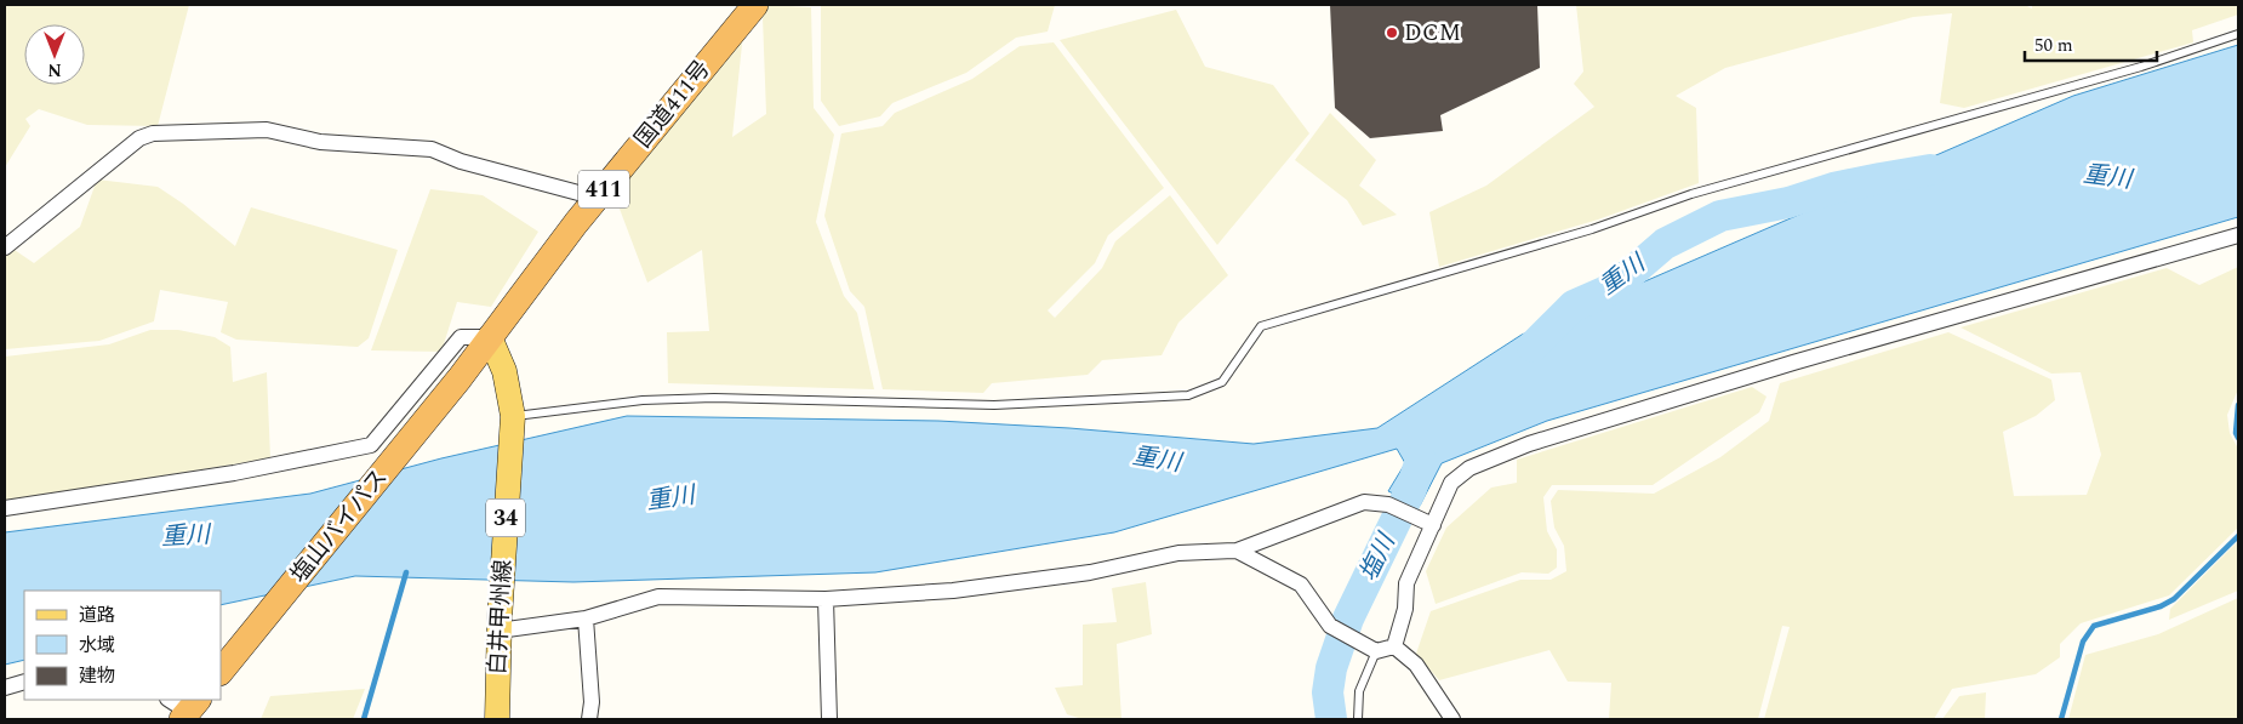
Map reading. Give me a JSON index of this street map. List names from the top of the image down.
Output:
{
  "streets": {
    "highway": ["国道411号", "411", "塩山バイパス"],
    "main road": ["34", "白井甲州線"]
  },
  "crossings": [
    ["国道411号", "塩山バイパス"],
    ["国道411号", "白井甲州線"]
  ],
  "water": ["重川", "塩川"],
  "places": ["DCM"],
  "legend": ["道路", "水域", "建物"],
  "scale_bar": "50 m",
  "north": "bottom"
}
